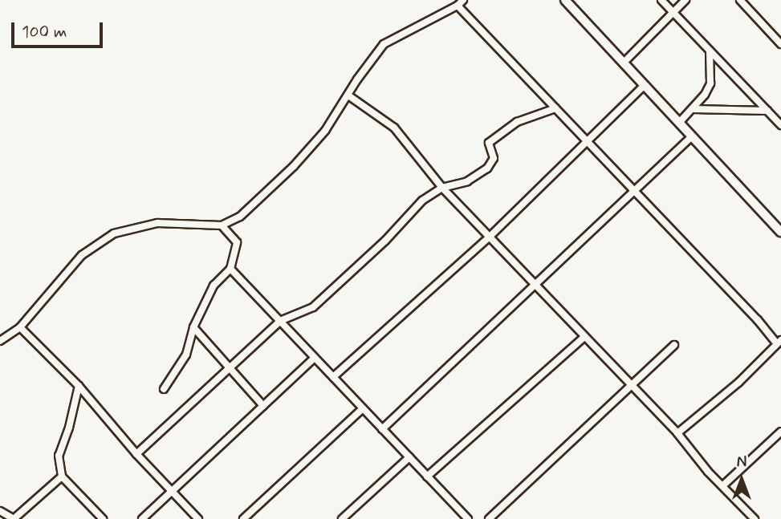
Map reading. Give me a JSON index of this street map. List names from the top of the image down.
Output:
{
  "scale_bar": "100 m",
  "north": "top"
}
